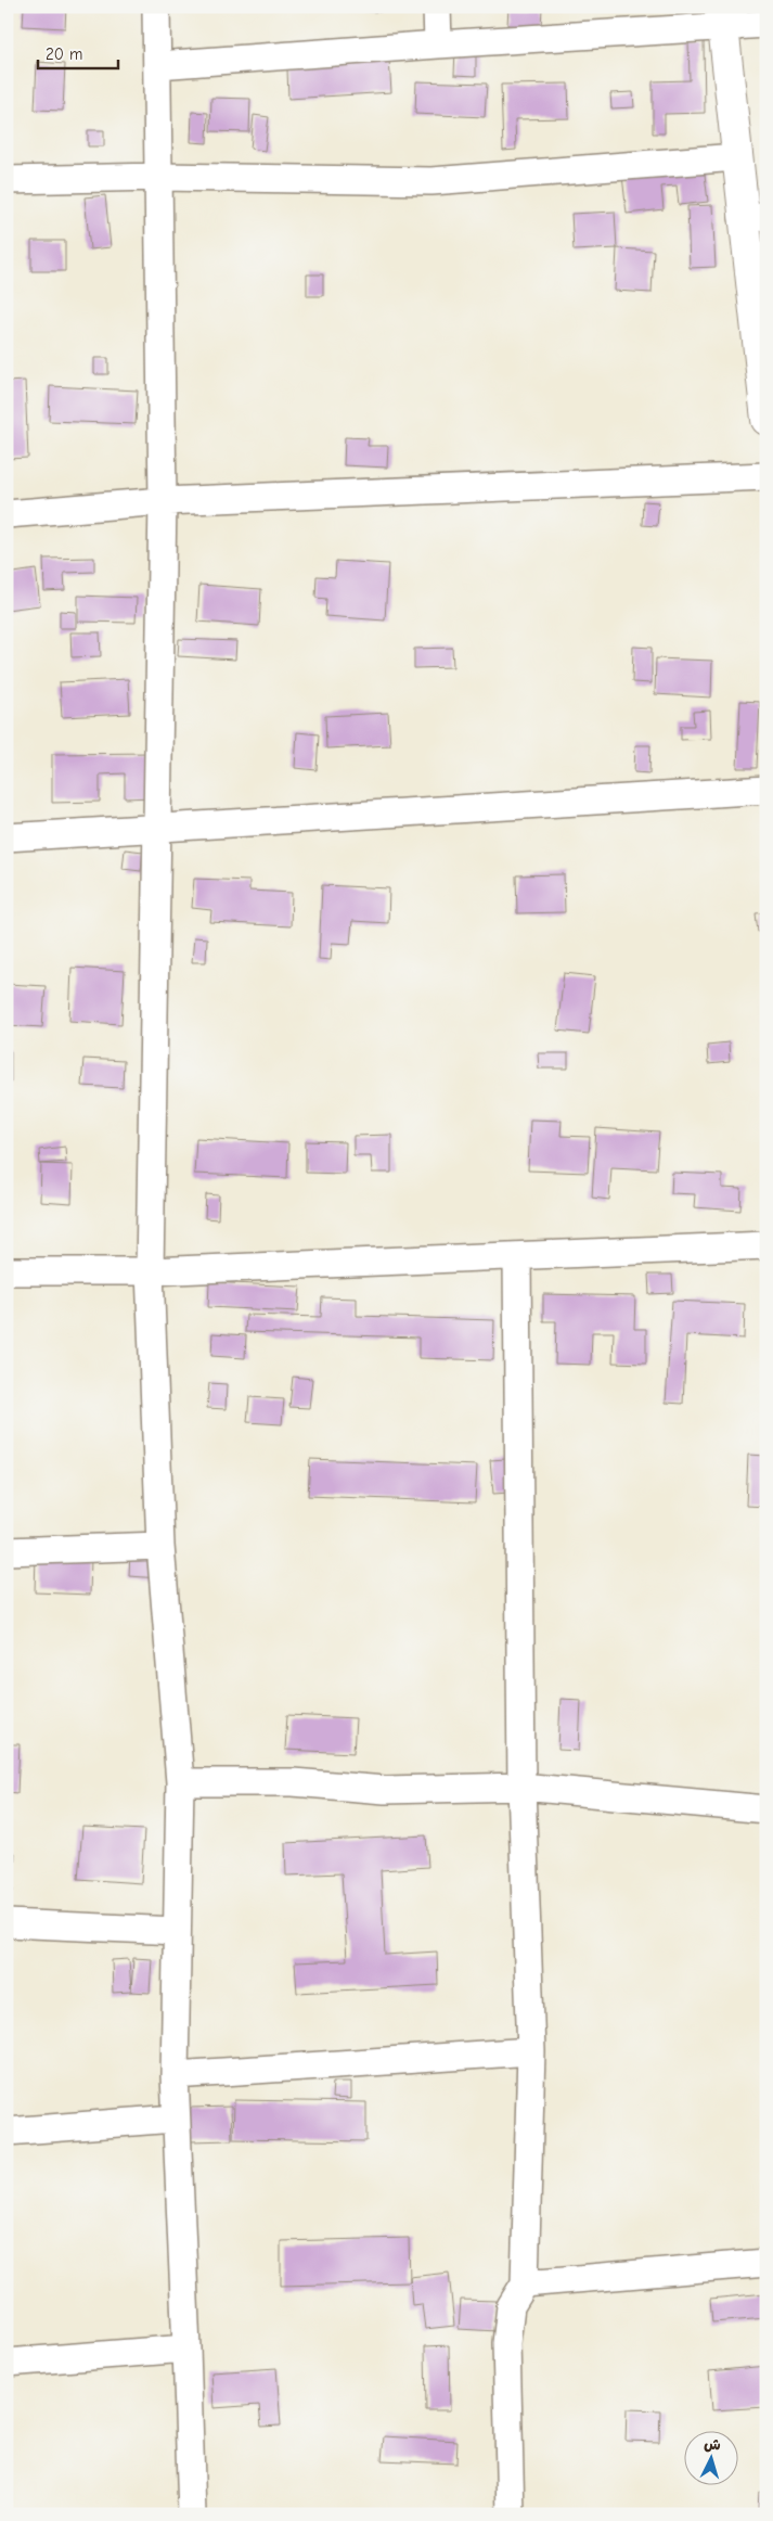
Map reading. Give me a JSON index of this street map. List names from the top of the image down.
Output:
{
  "scale_bar": "20 m",
  "north": "top"
}
